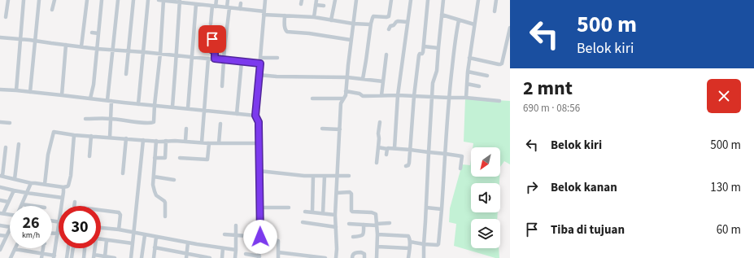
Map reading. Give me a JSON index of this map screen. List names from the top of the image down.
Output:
{
  "north": "bottom left",
  "page": {
    "turn": ["500 m", "Belok kiri"],
    "heading": ["2 mnt", "690 m · 08:56"],
    "list": [
      {
        "name": "Belok kiri",
        "value": "500 m"
      },
      {
        "name": "Belok kanan",
        "value": "130 m"
      },
      {
        "name": "Tiba di tujuan",
        "value": "60 m"
      }
    ],
    "speed": "26 km/h",
    "limit": "30"
  }
}
